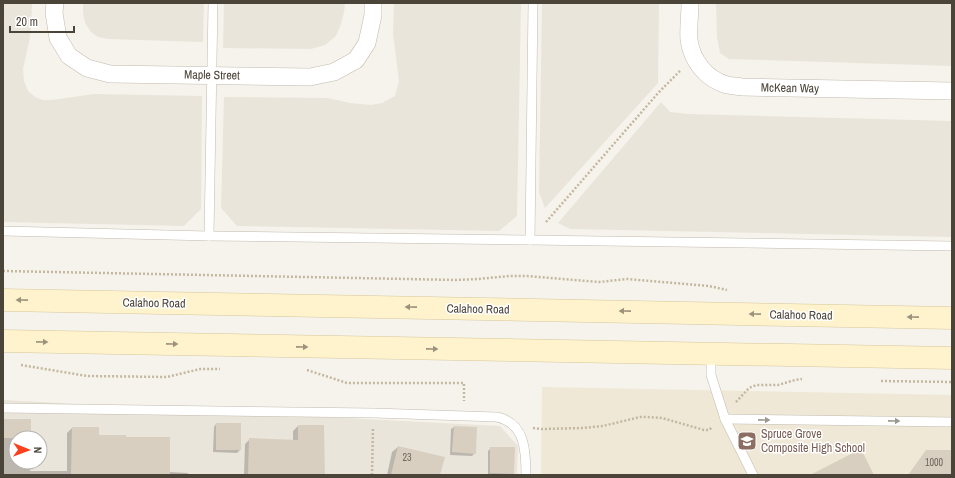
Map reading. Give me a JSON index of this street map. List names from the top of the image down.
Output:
{
  "streets": {
    "main road": ["Calahoo Road"],
    "street": ["Maple Street", "McKean Way"]
  },
  "places": {
    "school or university": ["Spruce Grove Composite High School"]
  },
  "house_numbers": ["23", "1000"],
  "scale_bar": "20 m",
  "north": "right"
}
